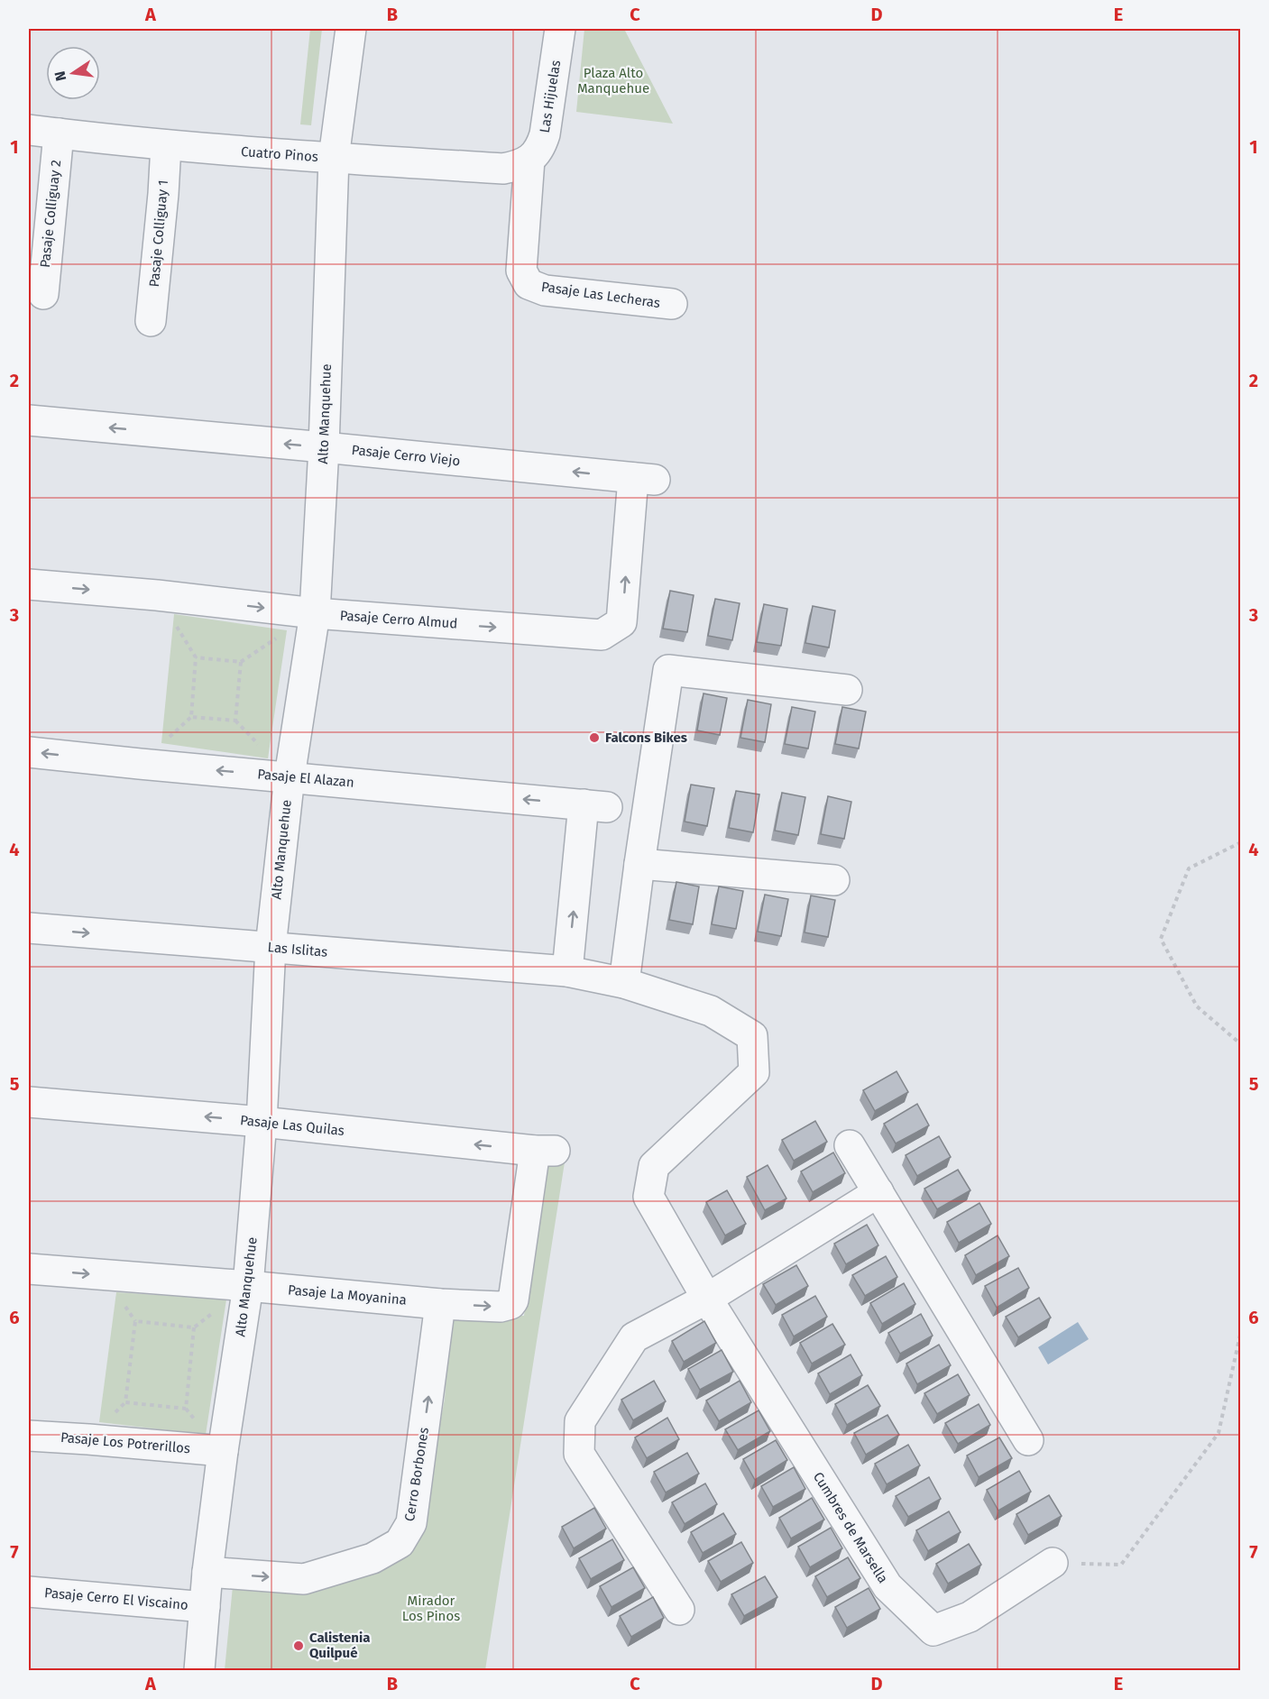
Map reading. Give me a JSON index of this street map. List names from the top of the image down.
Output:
{
  "streets": {
    "street": [
      "Las Hijuelas",
      "Cuatro Pinos",
      "Pasaje Colliguay 2",
      "Pasaje Colliguay 1",
      "Pasaje Las Lecheras",
      "Alto Manquehue",
      "Pasaje Cerro Viejo",
      "Pasaje Cerro Almud",
      "Pasaje El Alazan",
      "Las Islitas",
      "Pasaje Las Quilas",
      "Pasaje La Moyanina",
      "Pasaje Los Potrerillos",
      "Cerro Borbones",
      "Cumbres de Marsella",
      "Pasaje Cerro El Viscaino"
    ]
  },
  "crossings": [
    ["Las Hijuelas", "Cuatro Pinos"],
    ["Las Hijuelas", "Pasaje Las Lecheras"],
    ["Cuatro Pinos", "Pasaje Colliguay 2"],
    ["Cuatro Pinos", "Pasaje Colliguay 1"],
    ["Cuatro Pinos", "Pasaje Las Lecheras"],
    ["Cuatro Pinos", "Alto Manquehue"],
    ["Alto Manquehue", "Pasaje Cerro Viejo"],
    ["Alto Manquehue", "Pasaje Cerro Almud"],
    ["Alto Manquehue", "Pasaje El Alazan"],
    ["Alto Manquehue", "Las Islitas"],
    ["Alto Manquehue", "Pasaje Las Quilas"],
    ["Alto Manquehue", "Pasaje La Moyanina"],
    ["Alto Manquehue", "Pasaje Los Potrerillos"],
    ["Alto Manquehue", "Cerro Borbones"],
    ["Alto Manquehue", "Pasaje Cerro El Viscaino"],
    ["Pasaje Cerro Viejo", "Pasaje Cerro Almud"],
    ["Pasaje El Alazan", "Las Islitas"],
    ["Pasaje El Alazan", "Cumbres de Marsella"],
    ["Las Islitas", "Cumbres de Marsella"],
    ["Pasaje Las Quilas", "Pasaje La Moyanina"],
    ["Pasaje La Moyanina", "Cerro Borbones"]
  ],
  "one_way": [
    "Pasaje Cerro Viejo",
    "Pasaje Cerro Almud",
    "Las Islitas",
    "Pasaje Las Quilas",
    "Cerro Borbones"
  ],
  "parks": ["Plaza Alto Manquehue", "Mirador Los Pinos"],
  "places": ["Falcons Bikes", "Calistenia Quilpué"],
  "north": "left",
  "grid": {
    "columns": [
      "A",
      "B",
      "C",
      "D",
      "E"
    ],
    "rows": [
      "1",
      "2",
      "3",
      "4",
      "5",
      "6",
      "7"
    ]
  }
}
